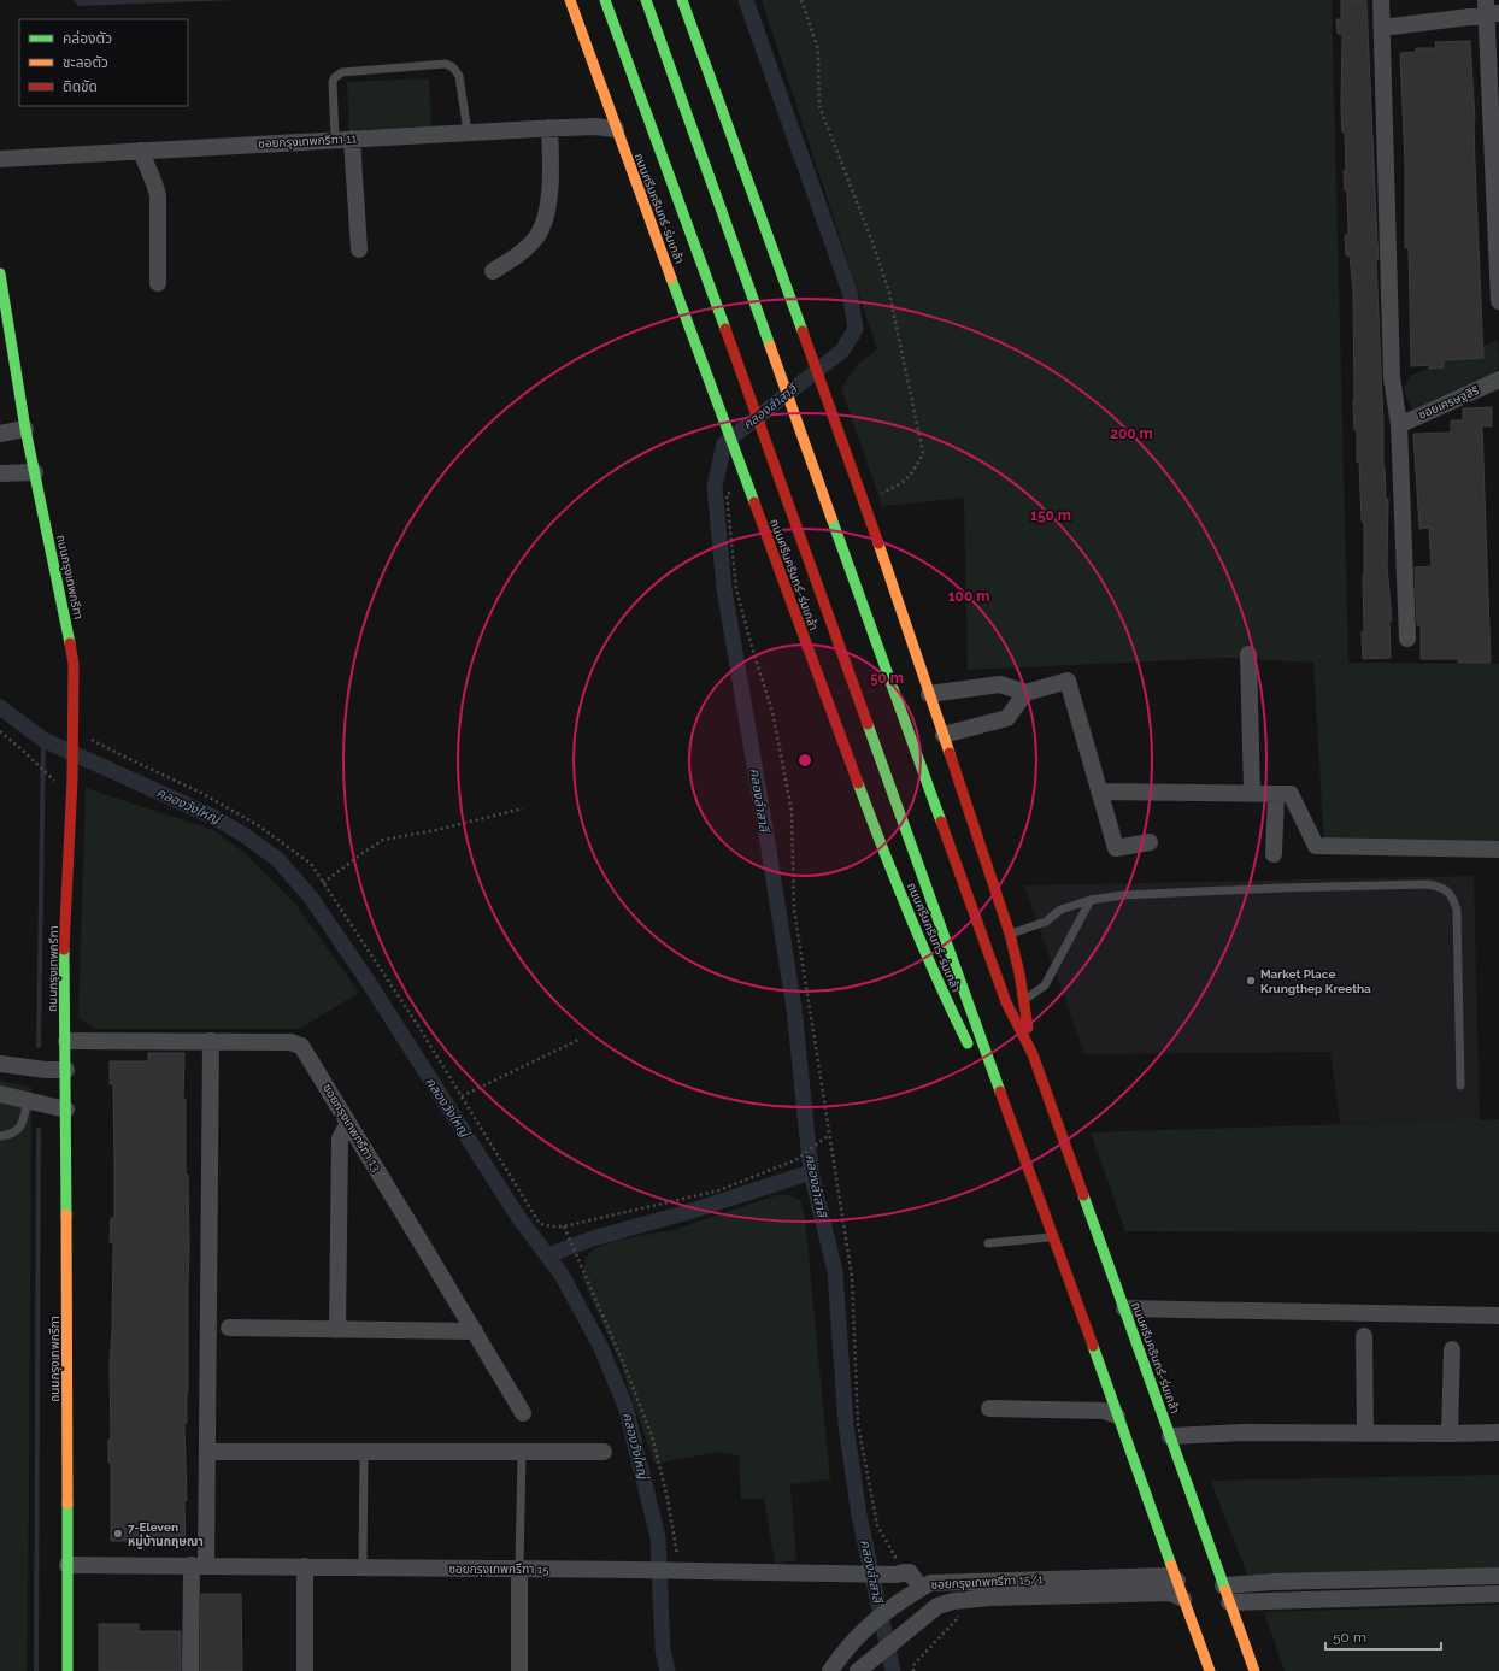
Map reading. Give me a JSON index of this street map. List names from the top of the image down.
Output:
{
  "streets": {
    "main road": ["ถนนศรีนครินทร์-ร่มเกล้า", "ถนนกรุงเทพกรีฑา"],
    "street": [
      "ซอยกรุงเทพกรีฑา 11",
      "ซอยเศรษฐสิริ",
      "ซอยกรุงเทพกรีฑา 13",
      "ซอยกรุงเทพกรีฑา 15",
      "ซอยกรุงเทพกรีฑา 15/1"
    ]
  },
  "crossings": [
    ["ซอยกรุงเทพกรีฑา 11", "ถนนศรีนครินทร์-ร่มเกล้า"],
    ["ถนนศรีนครินทร์-ร่มเกล้า", "ซอยกรุงเทพกรีฑา 15/1"],
    ["ถนนกรุงเทพกรีฑา", "ซอยกรุงเทพกรีฑา 13"],
    ["ถนนกรุงเทพกรีฑา", "ซอยกรุงเทพกรีฑา 15"]
  ],
  "water": ["คลองลำสาลี", "คลองวังใหญ่"],
  "places": ["Market Place Krungthep Kreetha", "7-Eleven หมู่บ้านกฤษณา"],
  "legend": ["คล่องตัว", "ชะลอตัว", "ติดขัด"],
  "scale_bar": "50 m",
  "rings": [
    "200 m",
    "150 m",
    "100 m",
    "50 m"
  ]
}
